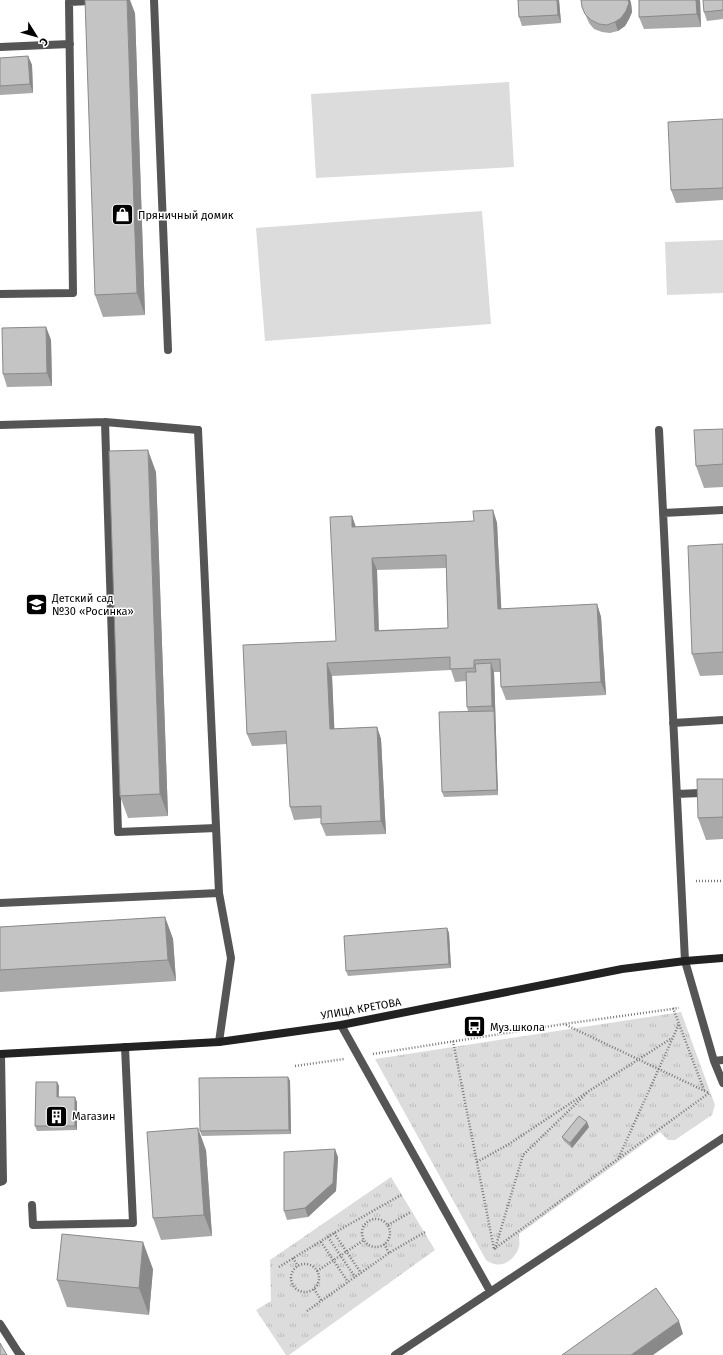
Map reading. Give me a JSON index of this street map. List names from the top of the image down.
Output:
{
  "streets": {
    "street": ["УЛИЦА КРЕТОВА"]
  },
  "places": {
    "shop": ["Пряничный домик"],
    "school or university": ["Детский сад №30 «Росинка»"],
    "bus stop": ["Муз.школа"],
    "building": ["Магазин"]
  },
  "north": "bottom right"
}
